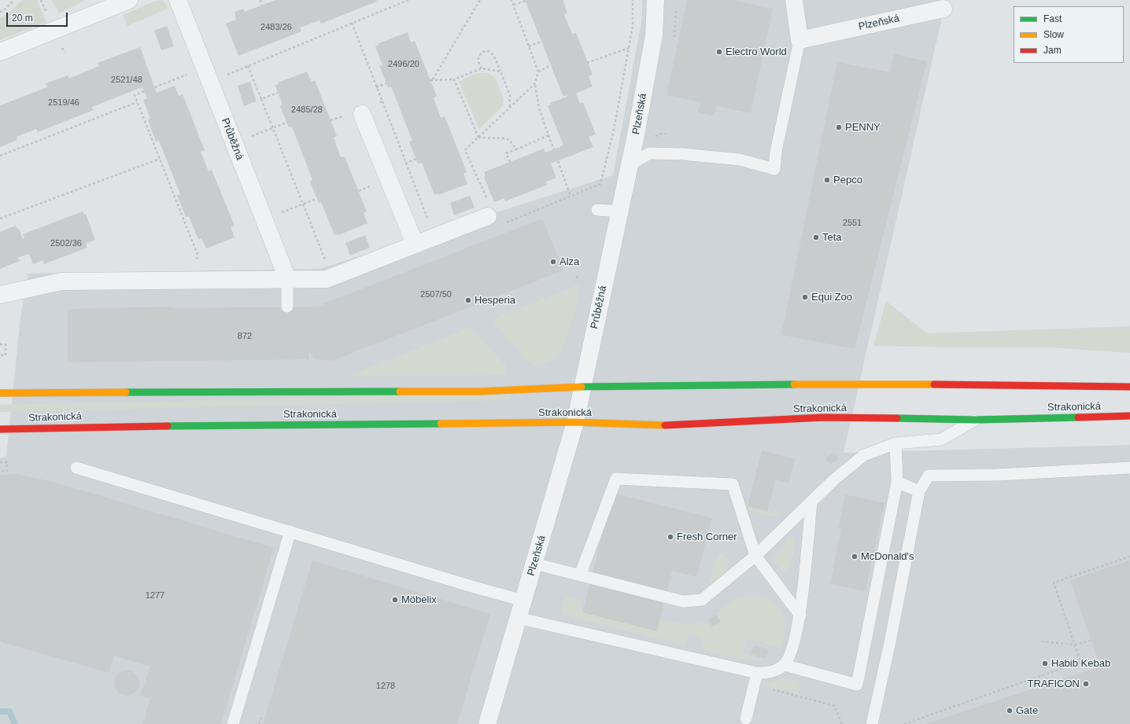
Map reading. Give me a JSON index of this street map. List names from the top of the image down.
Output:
{
  "streets": {
    "main road": ["Strakonická"],
    "street": ["Plzeňská", "Průběžná"]
  },
  "crossings": [
    ["Plzeňská", "Průběžná"],
    ["Plzeňská", "Strakonická"],
    ["Průběžná", "Strakonická"]
  ],
  "places": [
    "Electro World",
    "PENNY",
    "Pepco",
    "Teta",
    "Alza",
    "Equi Zoo",
    "Hesperia",
    "Fresh Corner",
    "McDonald's",
    "Möbelix",
    "Habib Kebab",
    "TRAFICON",
    "Gate"
  ],
  "house_numbers": [
    "2483/26",
    "2496/20",
    "2521/48",
    "2519/46",
    "2485/28",
    "2551",
    "2502/36",
    "2507/50",
    "872",
    "1277",
    "1278"
  ],
  "legend": ["Fast", "Slow", "Jam"],
  "scale_bar": "20 m"
}
